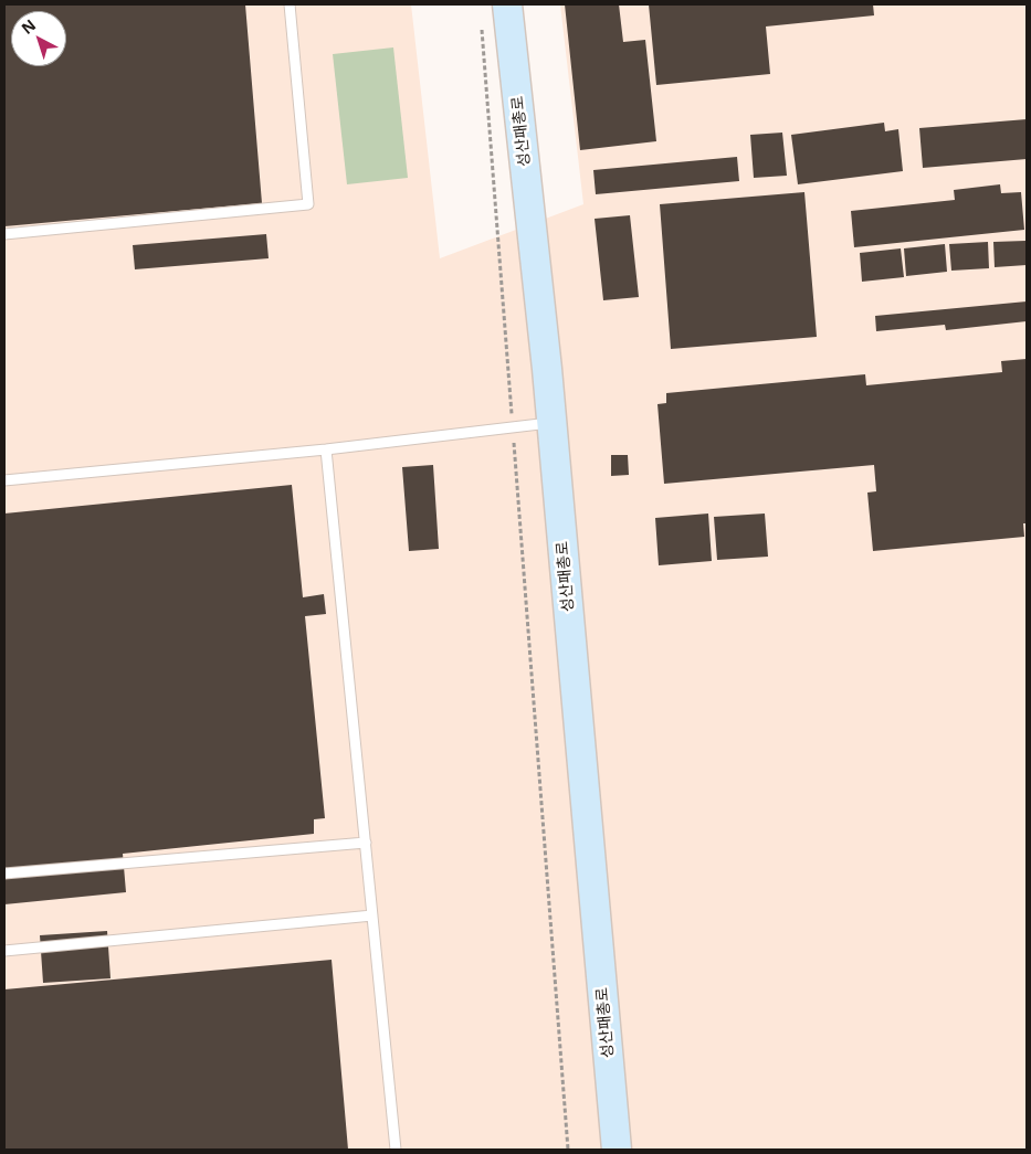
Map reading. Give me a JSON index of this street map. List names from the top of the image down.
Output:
{
  "streets": {
    "main road": ["성산패총로"]
  },
  "north": "top left"
}
